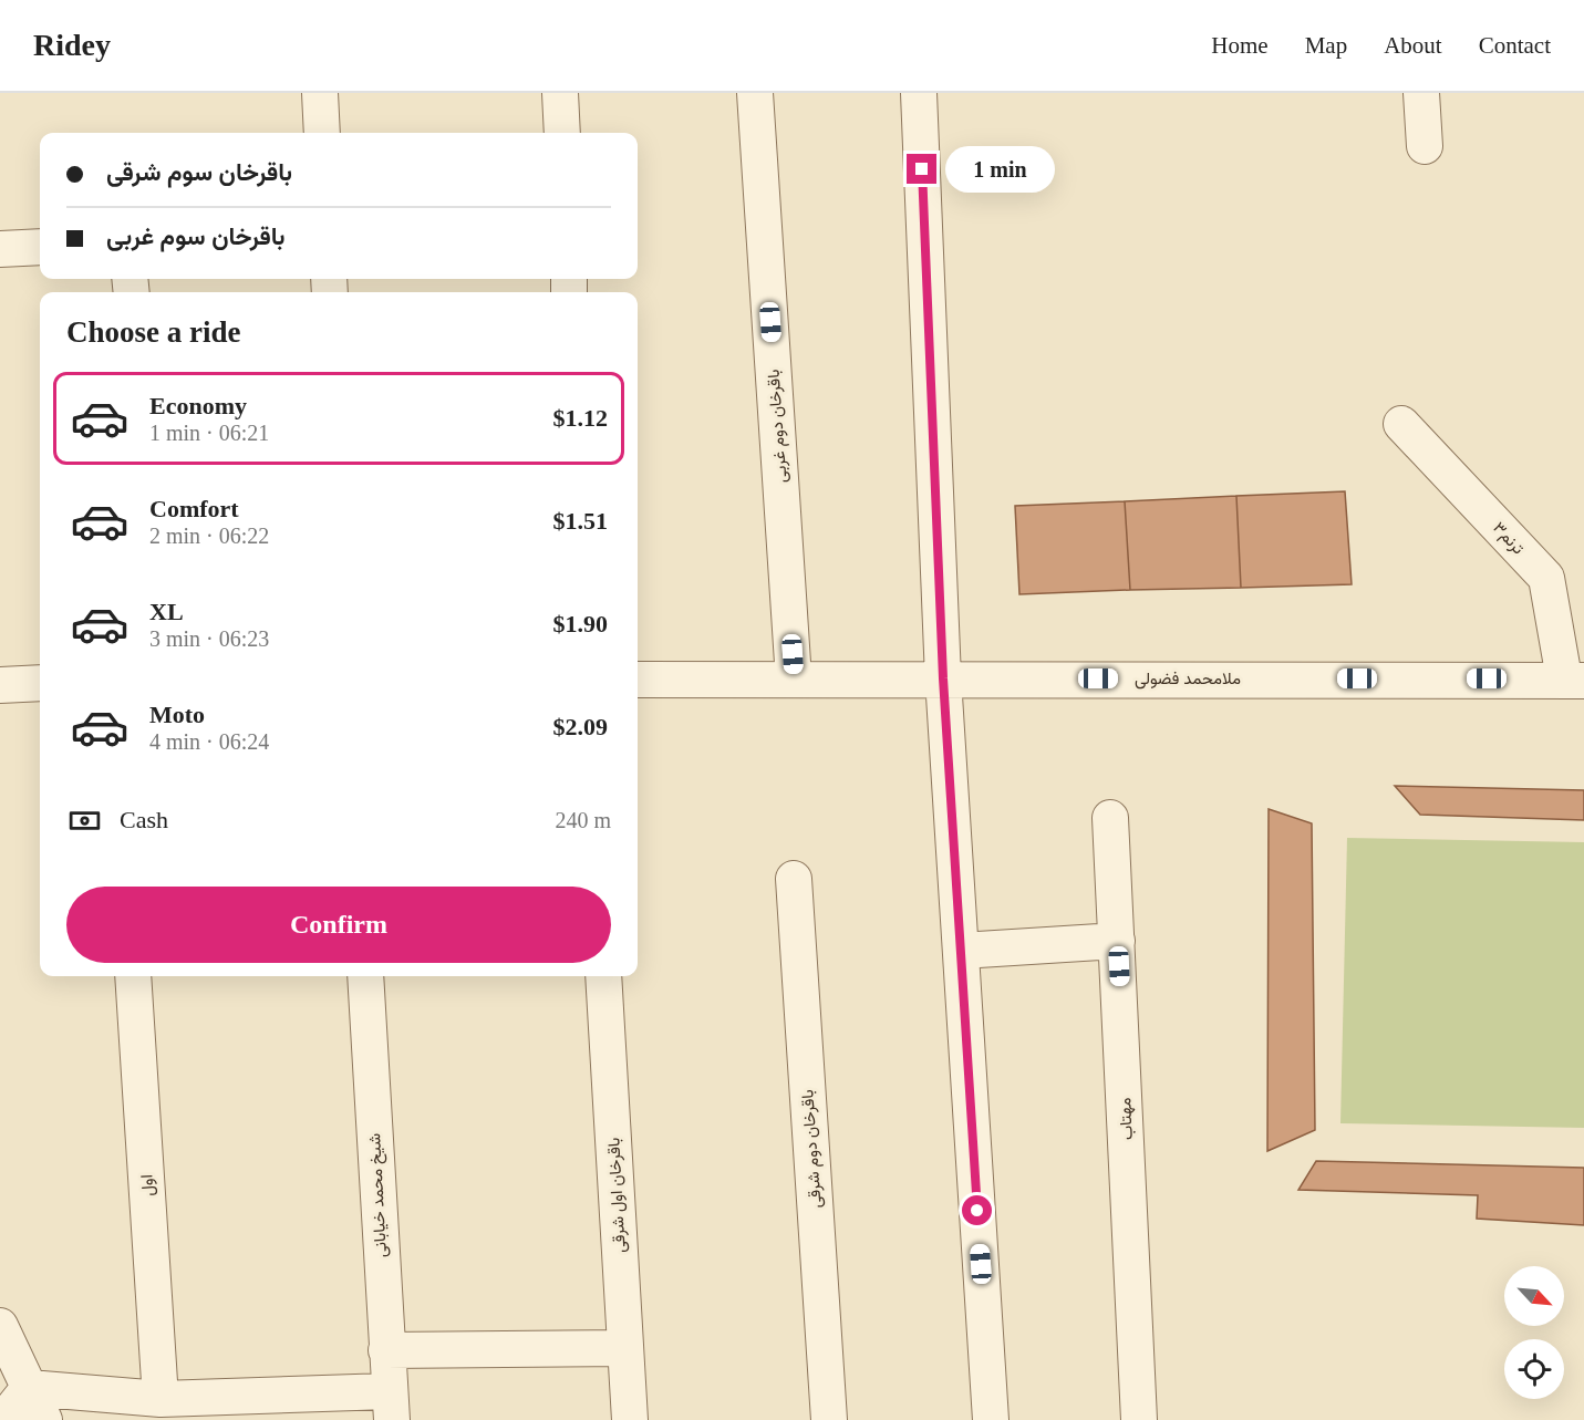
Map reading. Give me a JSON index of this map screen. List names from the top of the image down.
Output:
{
  "streets": {
    "street": [
      "باقرخان دوم غربی",
      "ترنم۳",
      "ملامحمد فضولی",
      "مهتاب",
      "باقرخان دوم شرقی",
      "اول",
      "شیخ محمد خیابانی",
      "باقرخان اول شرقی"
    ]
  },
  "crossings": [
    ["باقرخان دوم غربی", "ملامحمد فضولی"],
    ["ترنم۳", "ملامحمد فضولی"]
  ],
  "north": "bottom right",
  "page": {
    "header": "Ridey",
    "nav": [
      "Home",
      "Map",
      "About",
      "Contact"
    ],
    "banner": ["باقرخان سوم شرقی", "باقرخان سوم غربی"],
    "bubble": "1 min",
    "heading": "Choose a ride",
    "list": [
      {
        "name": "Economy",
        "note": "1 min · 06:21",
        "value": "$1.12"
      },
      {
        "name": "Comfort",
        "note": "2 min · 06:22",
        "value": "$1.51"
      },
      {
        "name": "XL",
        "note": "3 min · 06:23",
        "value": "$1.90"
      },
      {
        "name": "Moto",
        "note": "4 min · 06:24",
        "value": "$2.09"
      }
    ],
    "pay": ["Cash", "240 m"],
    "buttons": "Confirm"
  }
}
